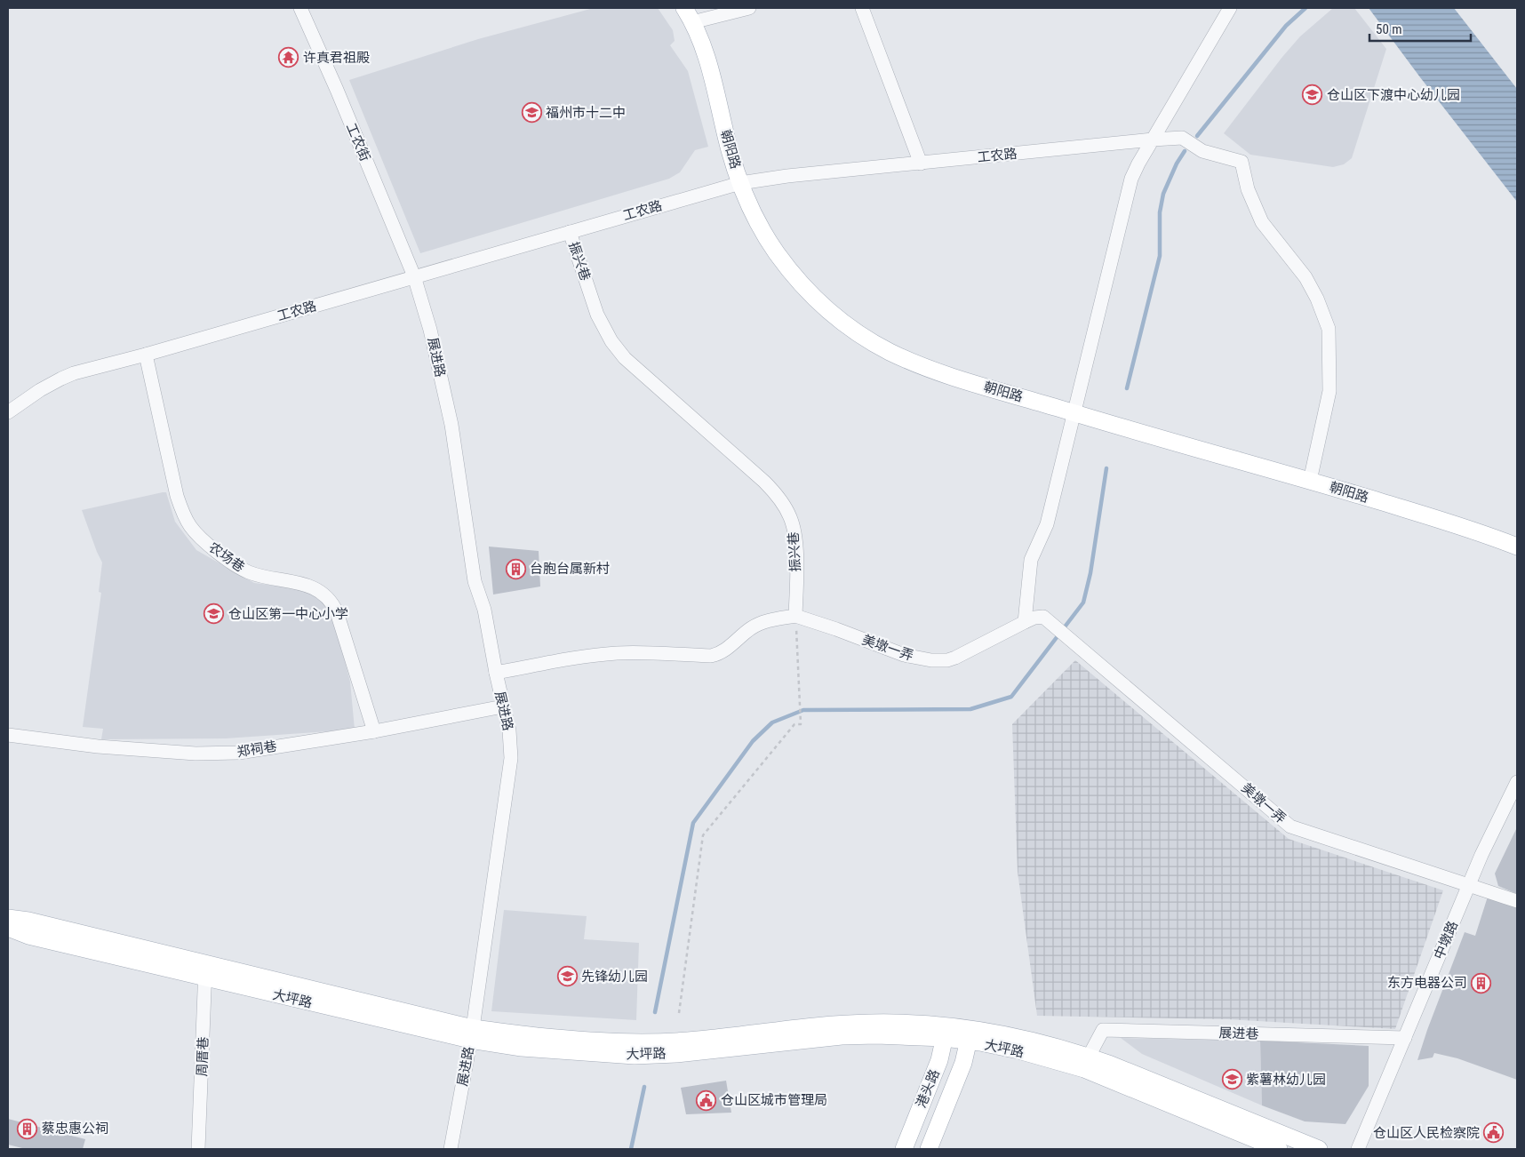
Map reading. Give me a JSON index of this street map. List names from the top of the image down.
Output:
{
  "streets": {
    "main road": ["朝阳路", "大坪路", "港头路"],
    "street": [
      "工农街",
      "工农路",
      "振兴巷",
      "展进路",
      "农场巷",
      "美墩一弄",
      "郑祠巷",
      "中墩路",
      "展进巷",
      "周厝巷"
    ]
  },
  "crossings": [
    ["工农街", "工农路"],
    ["工农街", "展进路"],
    ["朝阳路", "工农路"],
    ["工农路", "振兴巷"],
    ["工农路", "展进路"],
    ["工农路", "农场巷"],
    ["振兴巷", "美墩一弄"],
    ["展进路", "郑祠巷"],
    ["展进路", "大坪路"],
    ["农场巷", "郑祠巷"],
    ["美墩一弄", "中墩路"],
    ["中墩路", "展进巷"],
    ["大坪路", "周厝巷"],
    ["大坪路", "港头路"]
  ],
  "places": {
    "temple": ["许真君祖殿"],
    "school or university": [
      "仓山区下渡中心幼儿园",
      "福州市十二中",
      "仓山区第一中心小学",
      "先锋幼儿园",
      "紫薯林幼儿园"
    ],
    "building": ["台胞台属新村", "东方电器公司", "蔡忠惠公祠"],
    "public building": ["仓山区城市管理局", "仓山区人民检察院"]
  },
  "scale_bar": "50 m"
}
